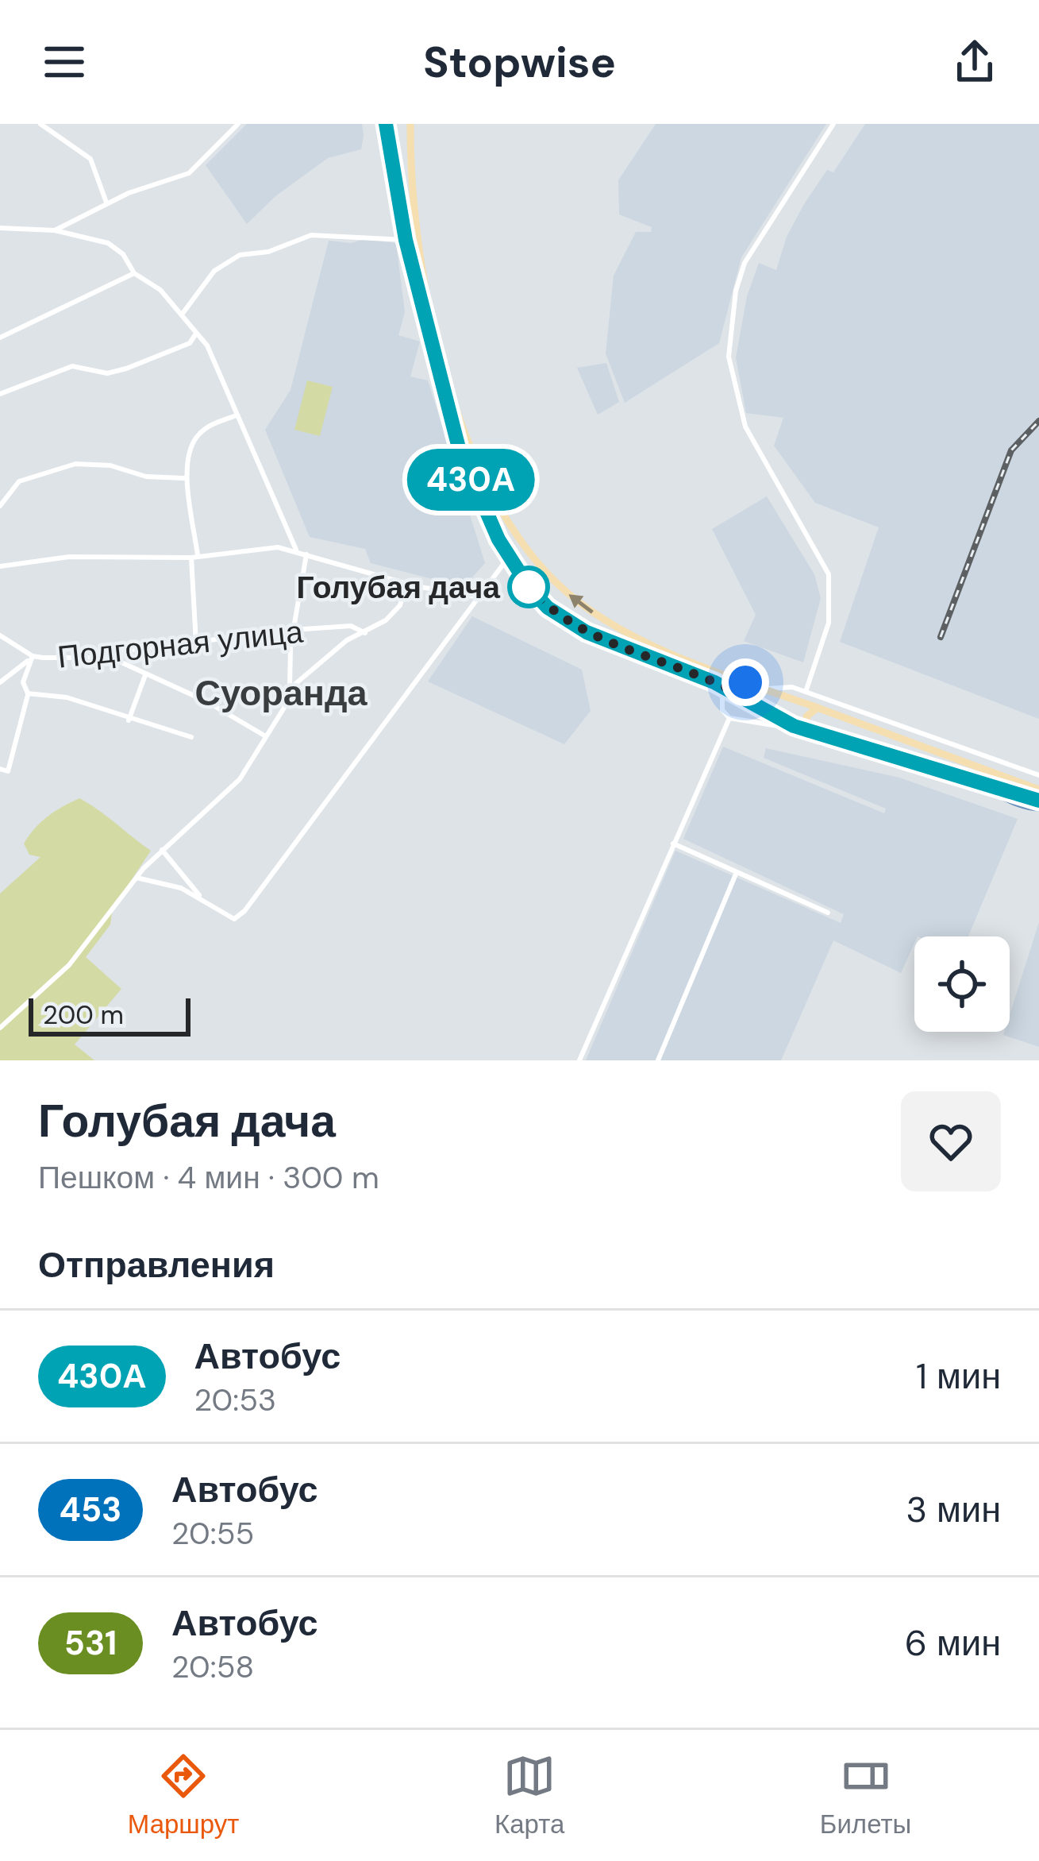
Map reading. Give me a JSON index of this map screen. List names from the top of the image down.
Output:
{
  "streets": {
    "street": ["Подгорная улица"]
  },
  "districts": ["Суоранда"],
  "places": ["Голубая дача"],
  "lines": ["bus line 430А"],
  "scale_bar": "200 m",
  "page": {
    "header": "Stopwise",
    "on_map": "430А",
    "scale": "200 m",
    "heading": [
      ["Голубая дача", "Пешком · 4 мин · 300 m"],
      "Отправления"
    ],
    "list": [
      {
        "mark": "430А",
        "name": "Автобус",
        "note": "20:53",
        "value": "1 мин"
      },
      {
        "mark": "453",
        "name": "Автобус",
        "note": "20:55",
        "value": "3 мин"
      },
      {
        "mark": "531",
        "name": "Автобус",
        "note": "20:58",
        "value": "6 мин"
      }
    ],
    "tabs": ["Маршрут", "Карта", "Билеты"]
  }
}
